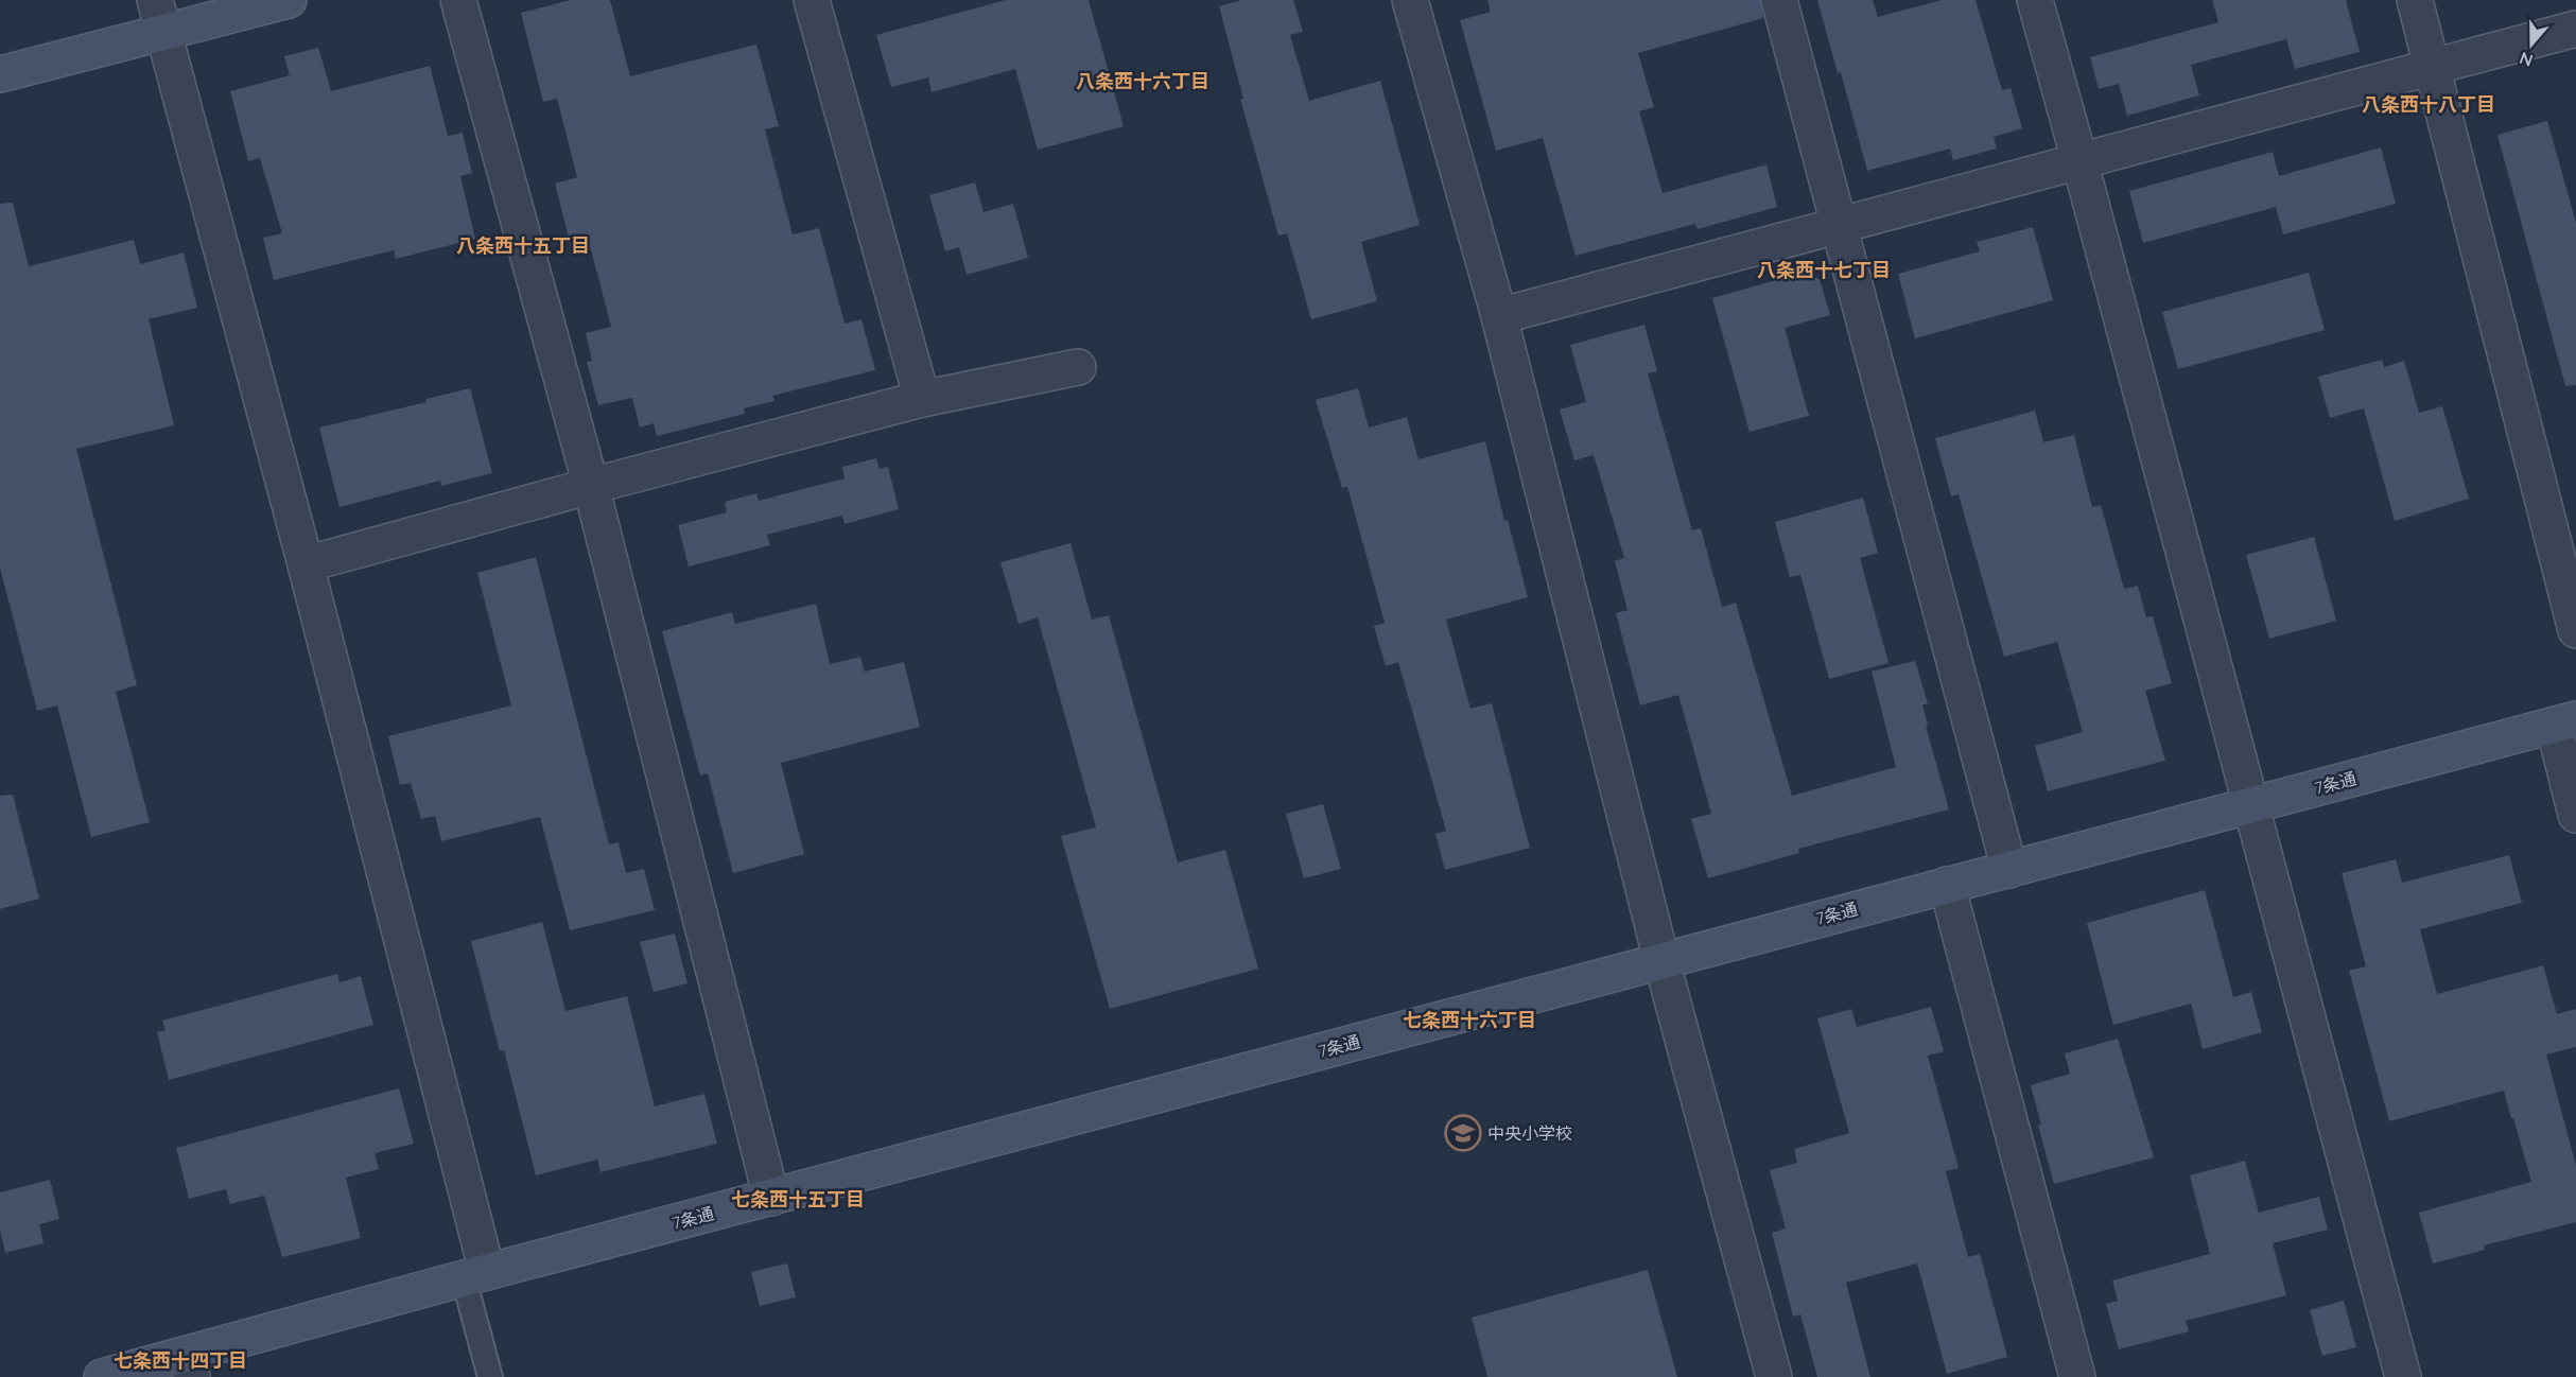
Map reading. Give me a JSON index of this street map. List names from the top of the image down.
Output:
{
  "streets": {
    "street": ["7条通"]
  },
  "districts": [
    "八条西十六丁目",
    "八条西十八丁目",
    "八条西十五丁目",
    "八条西十七丁目",
    "七条西十六丁目",
    "七条西十五丁目",
    "七条西十四丁目"
  ],
  "places": {
    "school or university": ["中央小学校"]
  },
  "north": "bottom"
}
